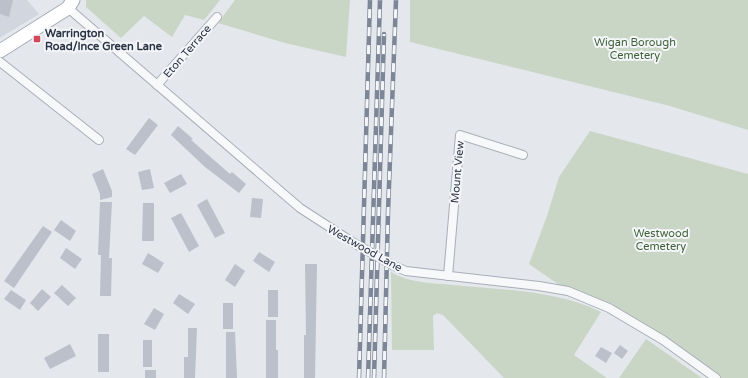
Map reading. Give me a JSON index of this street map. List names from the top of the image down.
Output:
{
  "streets": {
    "street": ["Eton Terrace", "Mount View", "Westwood Lane"]
  },
  "crossings": [
    ["Eton Terrace", "Westwood Lane"],
    ["Mount View", "Westwood Lane"]
  ],
  "parks": ["Wigan Borough Cemetery", "Westwood Cemetery"],
  "places": {
    "transit": ["Warrington Road/Ince Green Lane"]
  }
}
